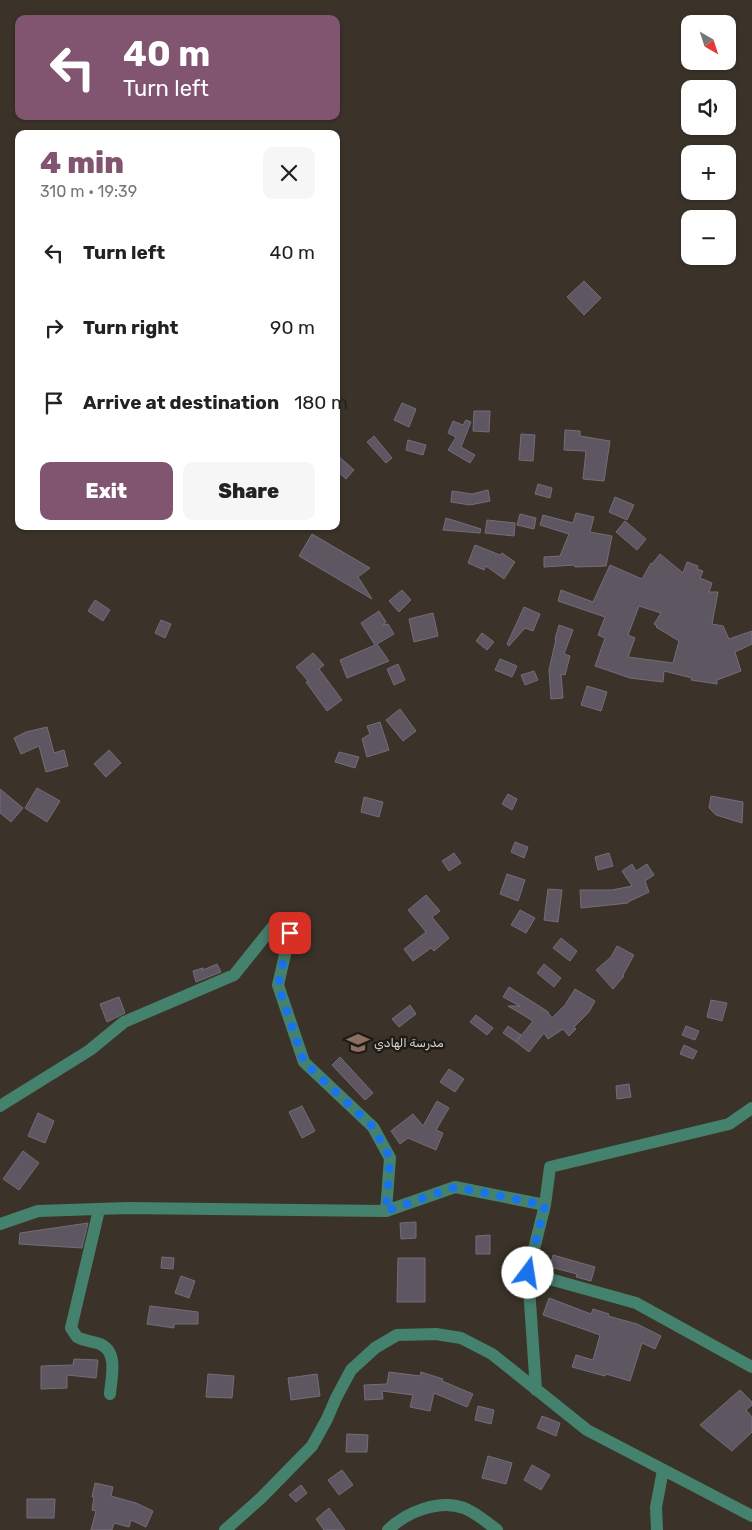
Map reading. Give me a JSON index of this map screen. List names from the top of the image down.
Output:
{
  "places": {
    "school or university": ["مدرسة الهادي"]
  },
  "north": "bottom right",
  "page": {
    "map_buttons": ["+", "−"],
    "turn": ["40 m", "Turn left"],
    "heading": ["4 min", "310 m · 19:39"],
    "list": [
      {
        "name": "Turn left",
        "value": "40 m"
      },
      {
        "name": "Turn right",
        "value": "90 m"
      },
      {
        "name": "Arrive at destination",
        "value": "180 m"
      }
    ],
    "buttons": ["Exit", "Share"]
  }
}
